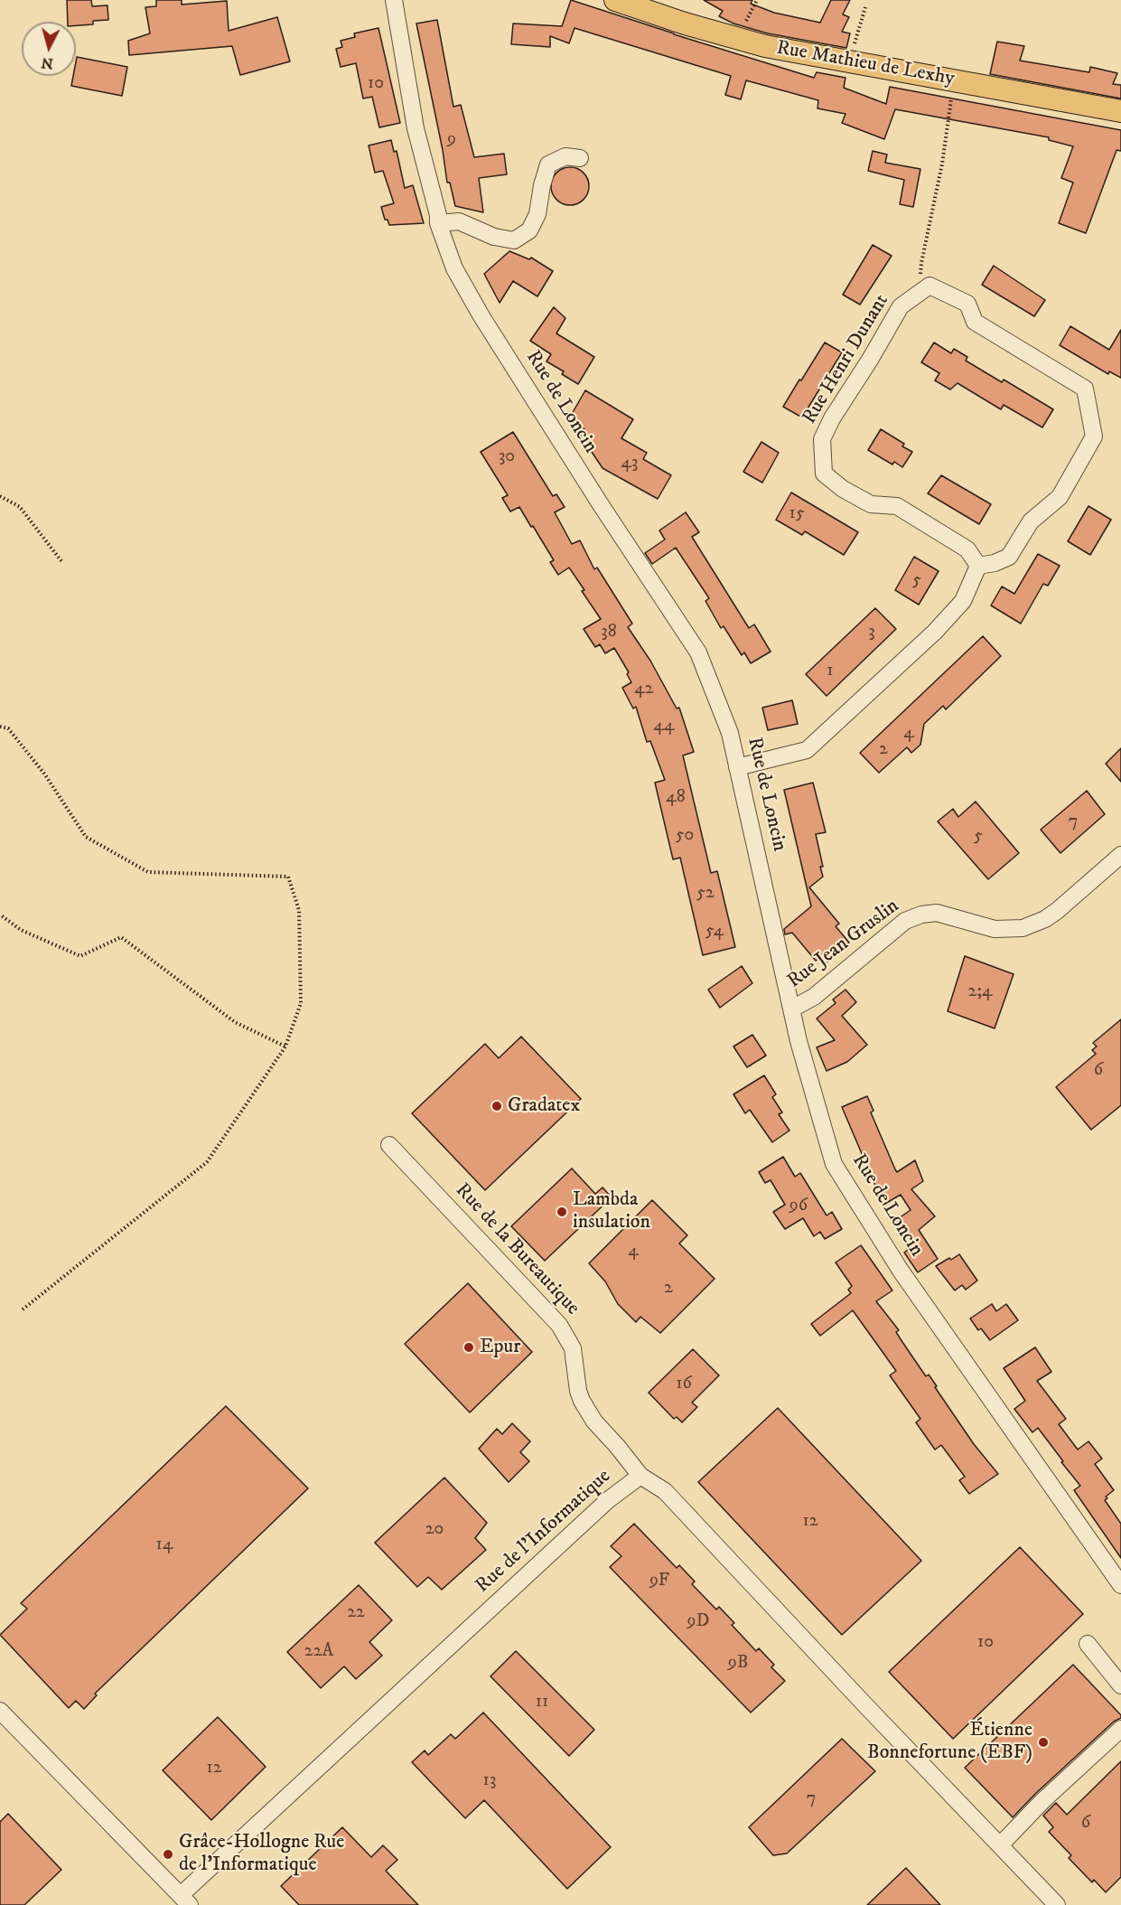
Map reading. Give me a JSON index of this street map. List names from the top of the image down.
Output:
{
  "streets": {
    "main road": ["Rue Mathieu de Lexhy"],
    "street": [
      "Rue Henri Dunant",
      "Rue de Loncin",
      "Rue Jean Gruslin",
      "Rue de la Bureautique",
      "Rue de l'Informatique"
    ]
  },
  "crossings": [
    ["Rue de Loncin", "Rue Jean Gruslin"],
    ["Rue de la Bureautique", "Rue de l'Informatique"]
  ],
  "places": [
    "Gradatex",
    "Lambda insulation",
    "Epur",
    "Étienne Bonnefortune (EBF)",
    "Grâce-Hollogne Rue de l'Informatique"
  ],
  "house_numbers": [
    "10",
    "9",
    "30",
    "43",
    "15",
    "5",
    "38",
    "3",
    "1",
    "42",
    "44",
    "4",
    "2",
    "48",
    "7",
    "50",
    "5",
    "52",
    "54",
    "2;4",
    "6",
    "96",
    "4",
    "2",
    "16",
    "12",
    "20",
    "14",
    "9F",
    "22",
    "9D",
    "10",
    "22A",
    "9B",
    "11",
    "12",
    "13",
    "7",
    "6"
  ],
  "north": "bottom"
}
